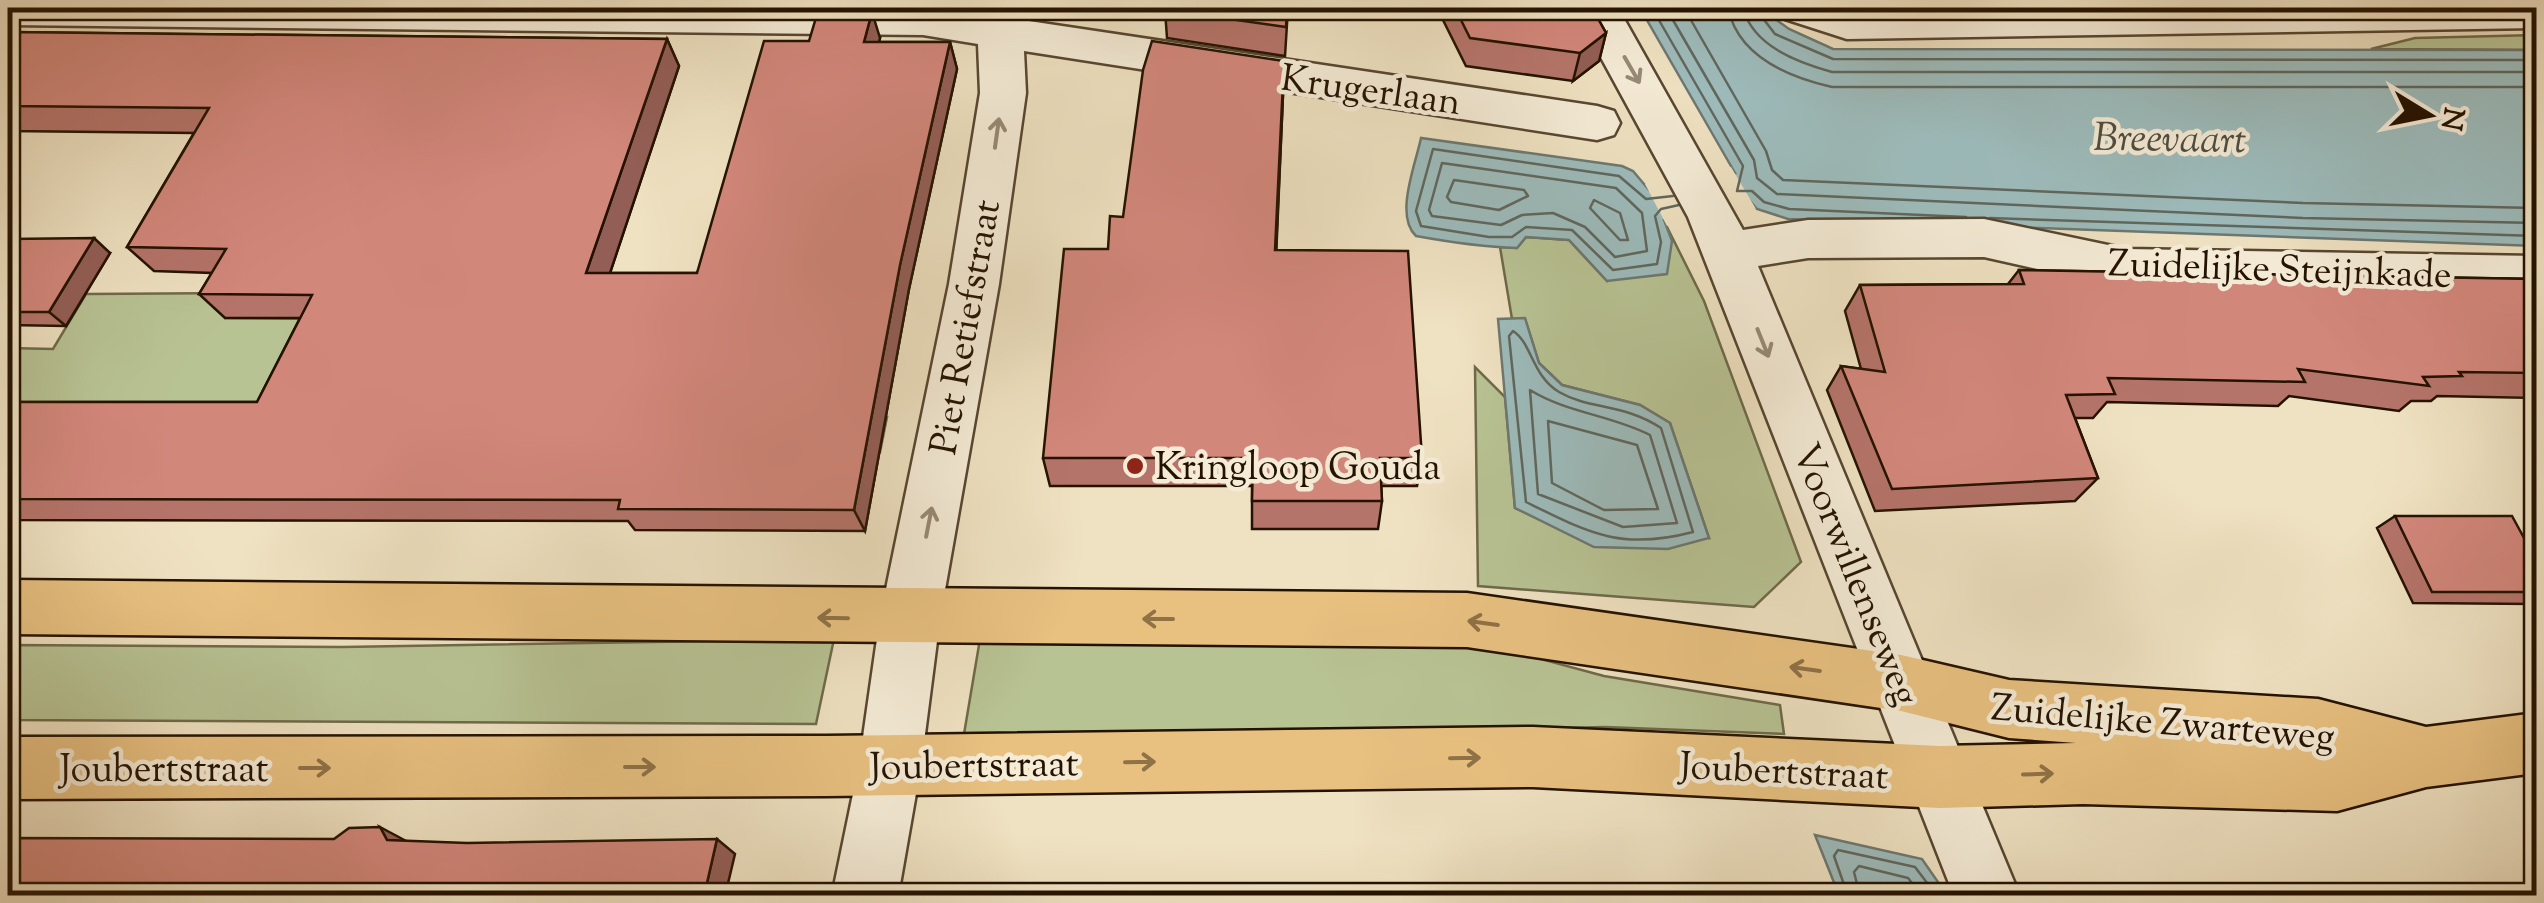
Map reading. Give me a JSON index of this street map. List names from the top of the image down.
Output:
{
  "streets": {
    "main road": ["Zuidelijke Zwarteweg", "Joubertstraat"],
    "street": [
      "Krugerlaan",
      "Zuidelijke Steijnkade",
      "Piet Retiefstraat",
      "Voorwillenseweg"
    ]
  },
  "crossings": [
    ["Krugerlaan", "Piet Retiefstraat"],
    ["Zuidelijke Steijnkade", "Voorwillenseweg"],
    ["Piet Retiefstraat", "Joubertstraat"],
    ["Voorwillenseweg", "Zuidelijke Zwarteweg"],
    ["Voorwillenseweg", "Joubertstraat"],
    ["Zuidelijke Zwarteweg", "Joubertstraat"]
  ],
  "one_way": ["Piet Retiefstraat", "Voorwillenseweg"],
  "water": ["Breevaart"],
  "places": ["Kringloop Gouda"],
  "north": "right"
}
